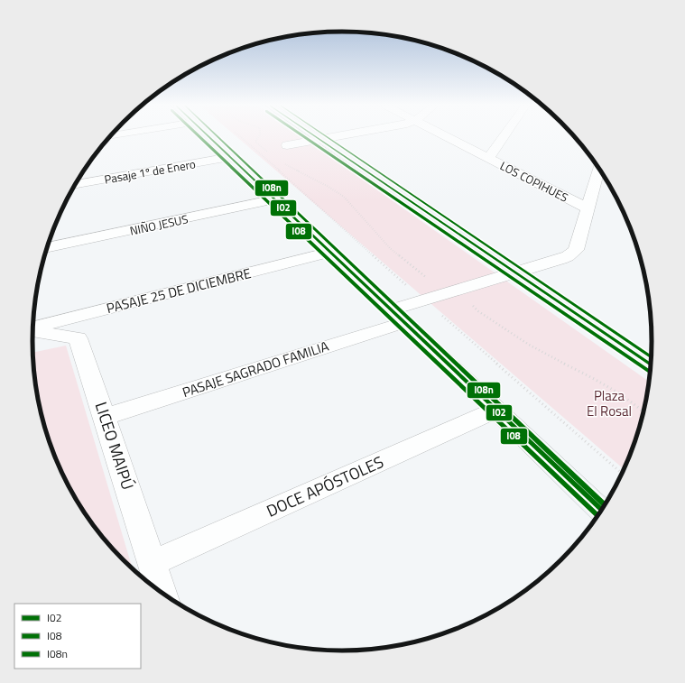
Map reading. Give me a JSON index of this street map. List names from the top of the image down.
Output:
{
  "streets": {
    "street": [
      "Pasaje 1º de Enero",
      "LOS COPIHUES",
      "NIÑO JESUS",
      "PASAJE 25 DE DICIEMBRE",
      "PASAJE SAGRADO FAMILIA",
      "LICEO MAIPÚ",
      "DOCE APÓSTOLES"
    ]
  },
  "crossings": [
    ["LOS COPIHUES", "PASAJE SAGRADO FAMILIA"],
    ["PASAJE SAGRADO FAMILIA", "LICEO MAIPÚ"],
    ["LICEO MAIPÚ", "DOCE APÓSTOLES"]
  ],
  "parks": ["Plaza El Rosal"],
  "lines": ["transit line I02", "transit line I08", "transit line I08n"],
  "legend": ["I02", "I08", "I08n"]
}
